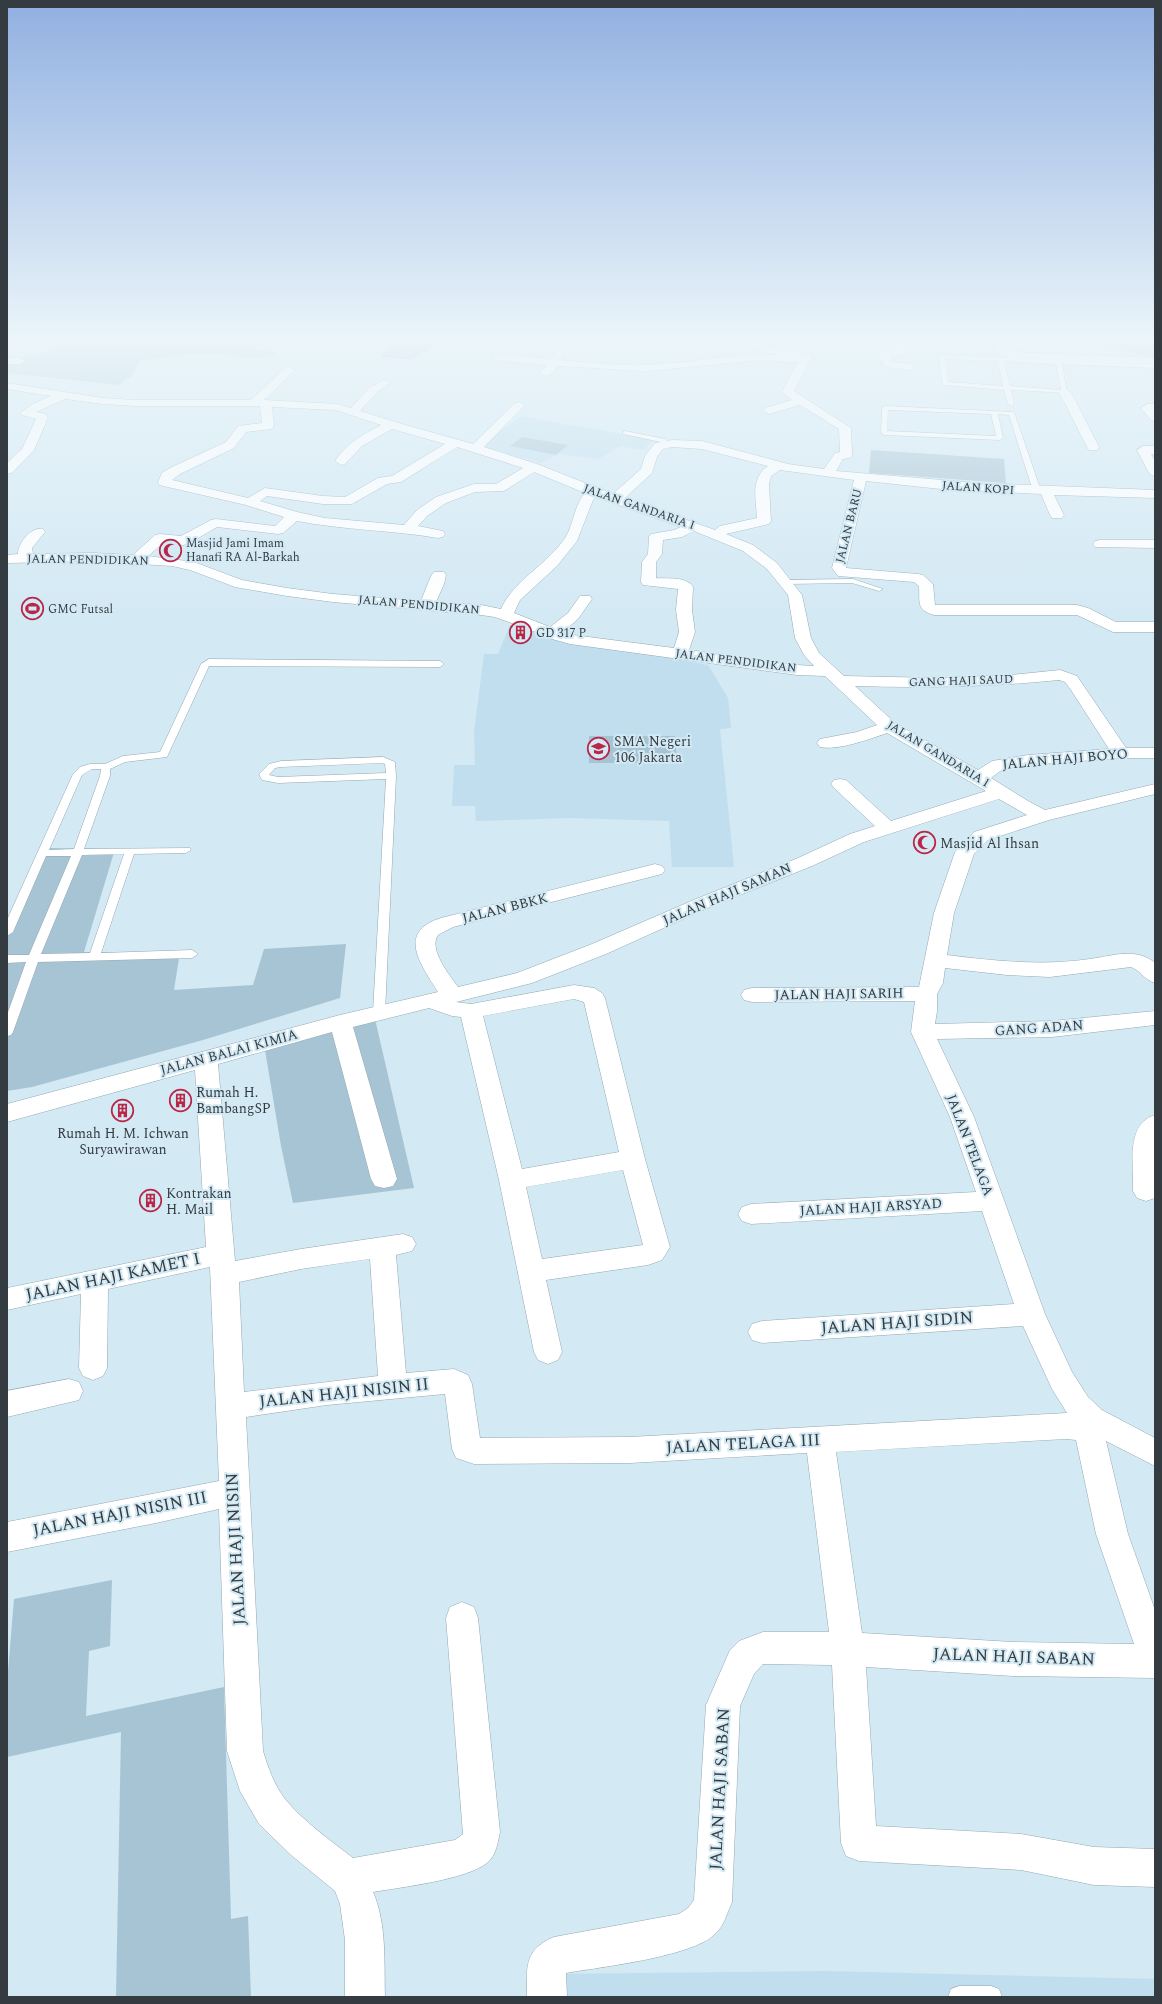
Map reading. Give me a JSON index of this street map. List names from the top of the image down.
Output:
{
  "streets": {
    "street": [
      "JALAN KOPI",
      "JALAN GANDARIA I",
      "JALAN BARU",
      "JALAN PENDIDIKAN",
      "GANG HAJI SAUD",
      "JALAN HAJI BOYO",
      "JALAN HAJI SAMAN",
      "JALAN BBKK",
      "JALAN HAJI SARIH",
      "GANG ADAN",
      "JALAN BALAI KIMIA",
      "JALAN TELAGA",
      "JALAN HAJI ARSYAD",
      "JALAN HAJI KAMET I",
      "JALAN HAJI SIDIN",
      "JALAN HAJI NISIN II",
      "JALAN TELAGA III",
      "JALAN HAJI NISIN III",
      "JALAN HAJI NISIN",
      "JALAN HAJI SABAN"
    ]
  },
  "crossings": [
    ["JALAN KOPI", "JALAN BARU"],
    ["JALAN GANDARIA I", "JALAN PENDIDIKAN"],
    ["JALAN GANDARIA I", "GANG HAJI SAUD"],
    ["JALAN GANDARIA I", "JALAN HAJI BOYO"],
    ["JALAN GANDARIA I", "JALAN HAJI SAMAN"],
    ["JALAN PENDIDIKAN", "GANG HAJI SAUD"],
    ["GANG HAJI SAUD", "JALAN HAJI BOYO"],
    ["JALAN HAJI SAMAN", "JALAN BBKK"],
    ["JALAN HAJI SAMAN", "JALAN BALAI KIMIA"],
    ["JALAN BBKK", "JALAN BALAI KIMIA"],
    ["GANG ADAN", "JALAN TELAGA"],
    ["JALAN BALAI KIMIA", "JALAN HAJI NISIN"],
    ["JALAN TELAGA", "JALAN HAJI ARSYAD"],
    ["JALAN TELAGA", "JALAN HAJI SIDIN"],
    ["JALAN TELAGA", "JALAN TELAGA III"],
    ["JALAN HAJI KAMET I", "JALAN HAJI NISIN II"],
    ["JALAN HAJI KAMET I", "JALAN HAJI NISIN"],
    ["JALAN HAJI NISIN II", "JALAN TELAGA III"],
    ["JALAN HAJI NISIN II", "JALAN HAJI NISIN"],
    ["JALAN HAJI NISIN III", "JALAN HAJI NISIN"]
  ],
  "places": {
    "mosque": ["Masjid Jami Imam Hanafi RA Al-Barkah", "Masjid Al Ihsan"],
    "sports": ["GMC Futsal"],
    "building": [
      "GD 317 P",
      "Rumah H. BambangSP",
      "Rumah H. M. Ichwan Suryawirawan",
      "Kontrakan H. Mail"
    ],
    "school or university": ["SMA Negeri 106 Jakarta"]
  }
}
